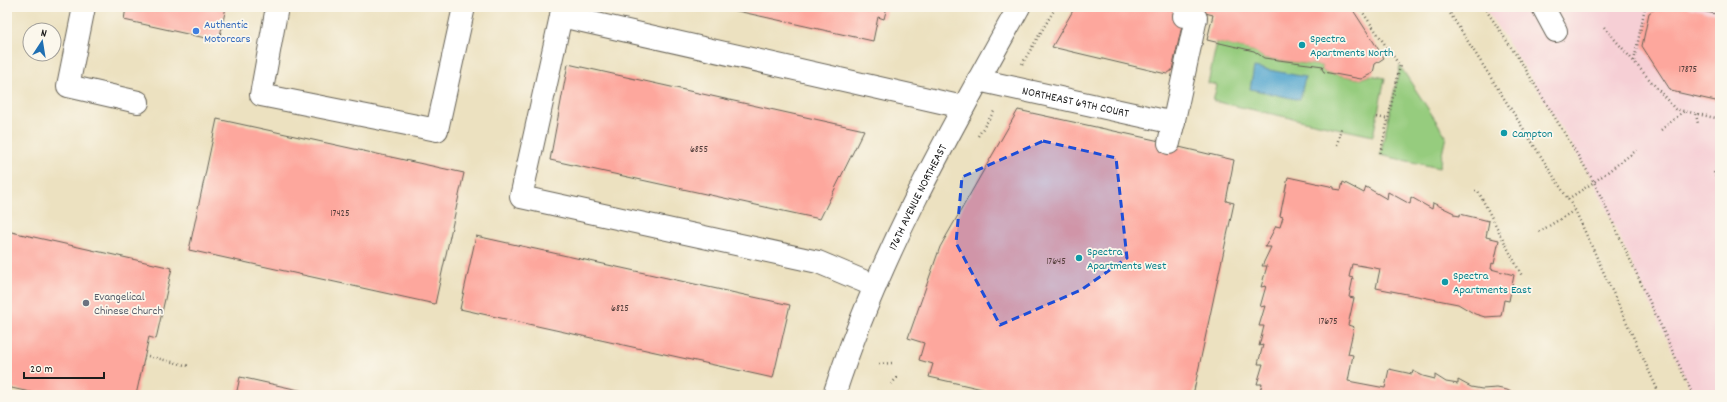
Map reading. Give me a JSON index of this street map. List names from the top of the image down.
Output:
{
  "streets": {
    "street": ["NORTHEAST 69TH COURT", "176TH AVENUE NORTHEAST"]
  },
  "crossings": [
    ["NORTHEAST 69TH COURT", "176TH AVENUE NORTHEAST"]
  ],
  "places": [
    "Authentic Motorcars",
    "Spectra Apartments North",
    "Campton",
    "Spectra Apartments West",
    "Spectra Apartments East",
    "Evangelical Chinese Church"
  ],
  "house_numbers": [
    "17875",
    "6855",
    "17425",
    "17645",
    "6825",
    "17675"
  ],
  "scale_bar": "20 m",
  "north": "top"
}
